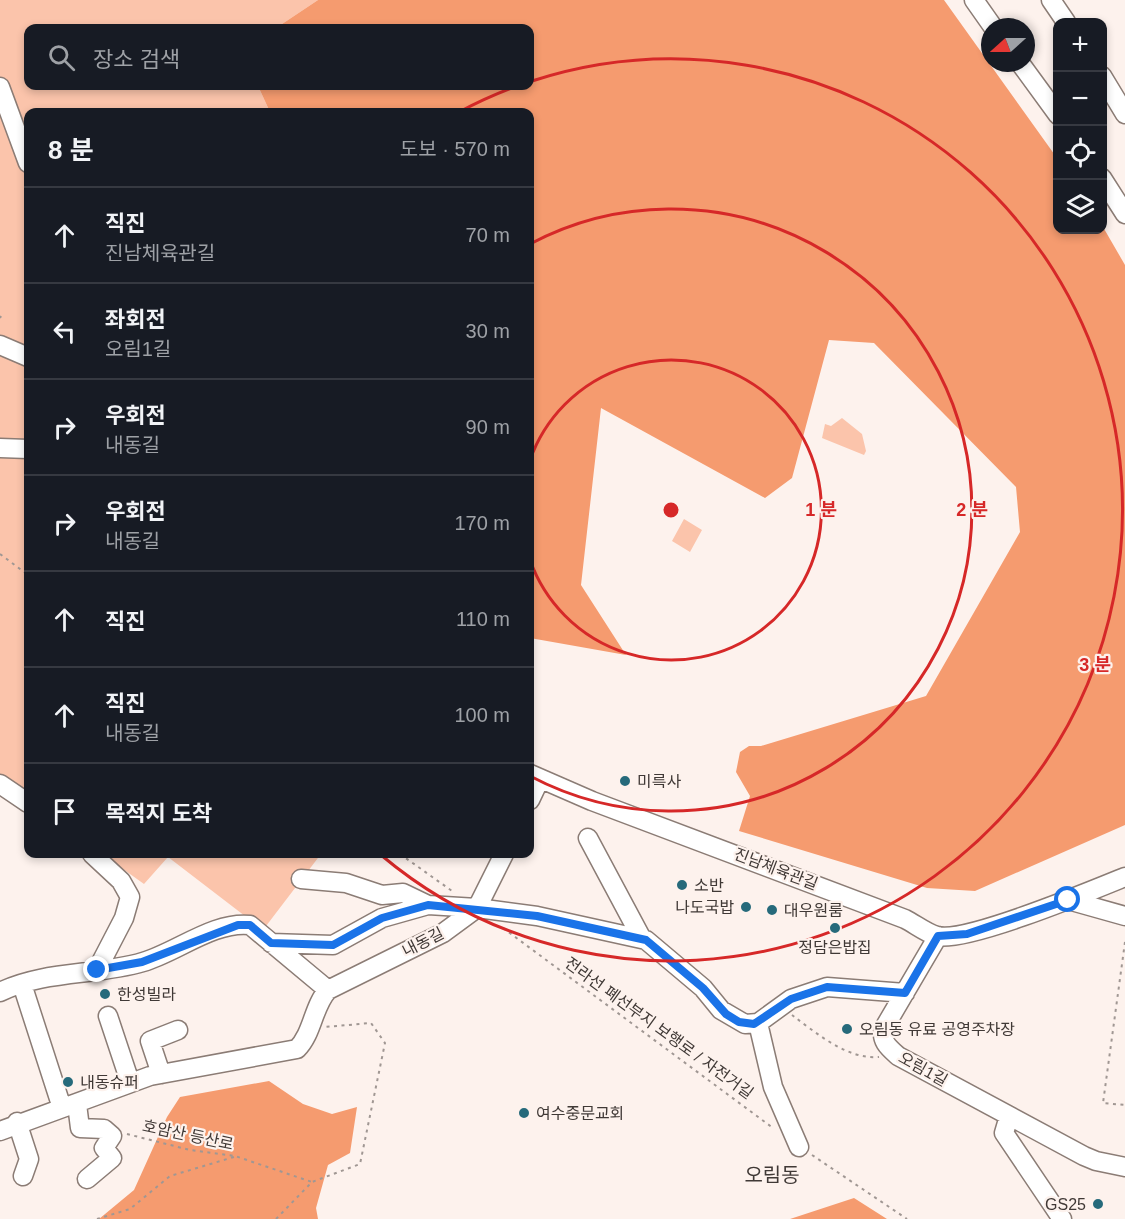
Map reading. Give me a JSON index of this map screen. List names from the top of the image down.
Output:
{
  "streets": {
    "street": ["진남체육관길", "내동길", "오림1길"],
    "path": ["전라선 폐선부지 보행로 / 자전거길", "호암산 등산로"]
  },
  "crossings": [
    ["진남체육관길", "오림1길"]
  ],
  "districts": ["오림동"],
  "places": [
    "미륵사",
    "소반",
    "나도국밥",
    "대우원룸",
    "정담은밥집",
    "한성빌라",
    "오림동 유료 공영주차장",
    "내동슈퍼",
    "여수중문교회",
    "GS25"
  ],
  "north": "left",
  "page": {
    "map_buttons": ["+", "−"],
    "search": "장소 검색",
    "heading": ["8 분", "도보 · 570 m"],
    "list": [
      ["직진", "진남체육관길", "70 m"],
      ["좌회전", "오림1길", "30 m"],
      ["우회전", "내동길", "90 m"],
      ["우회전", "내동길", "170 m"],
      ["직진", "110 m"],
      ["직진", "내동길", "100 m"],
      "목적지 도착"
    ]
  },
  "rings": ["1 분", "2 분", "3 분"]
}
